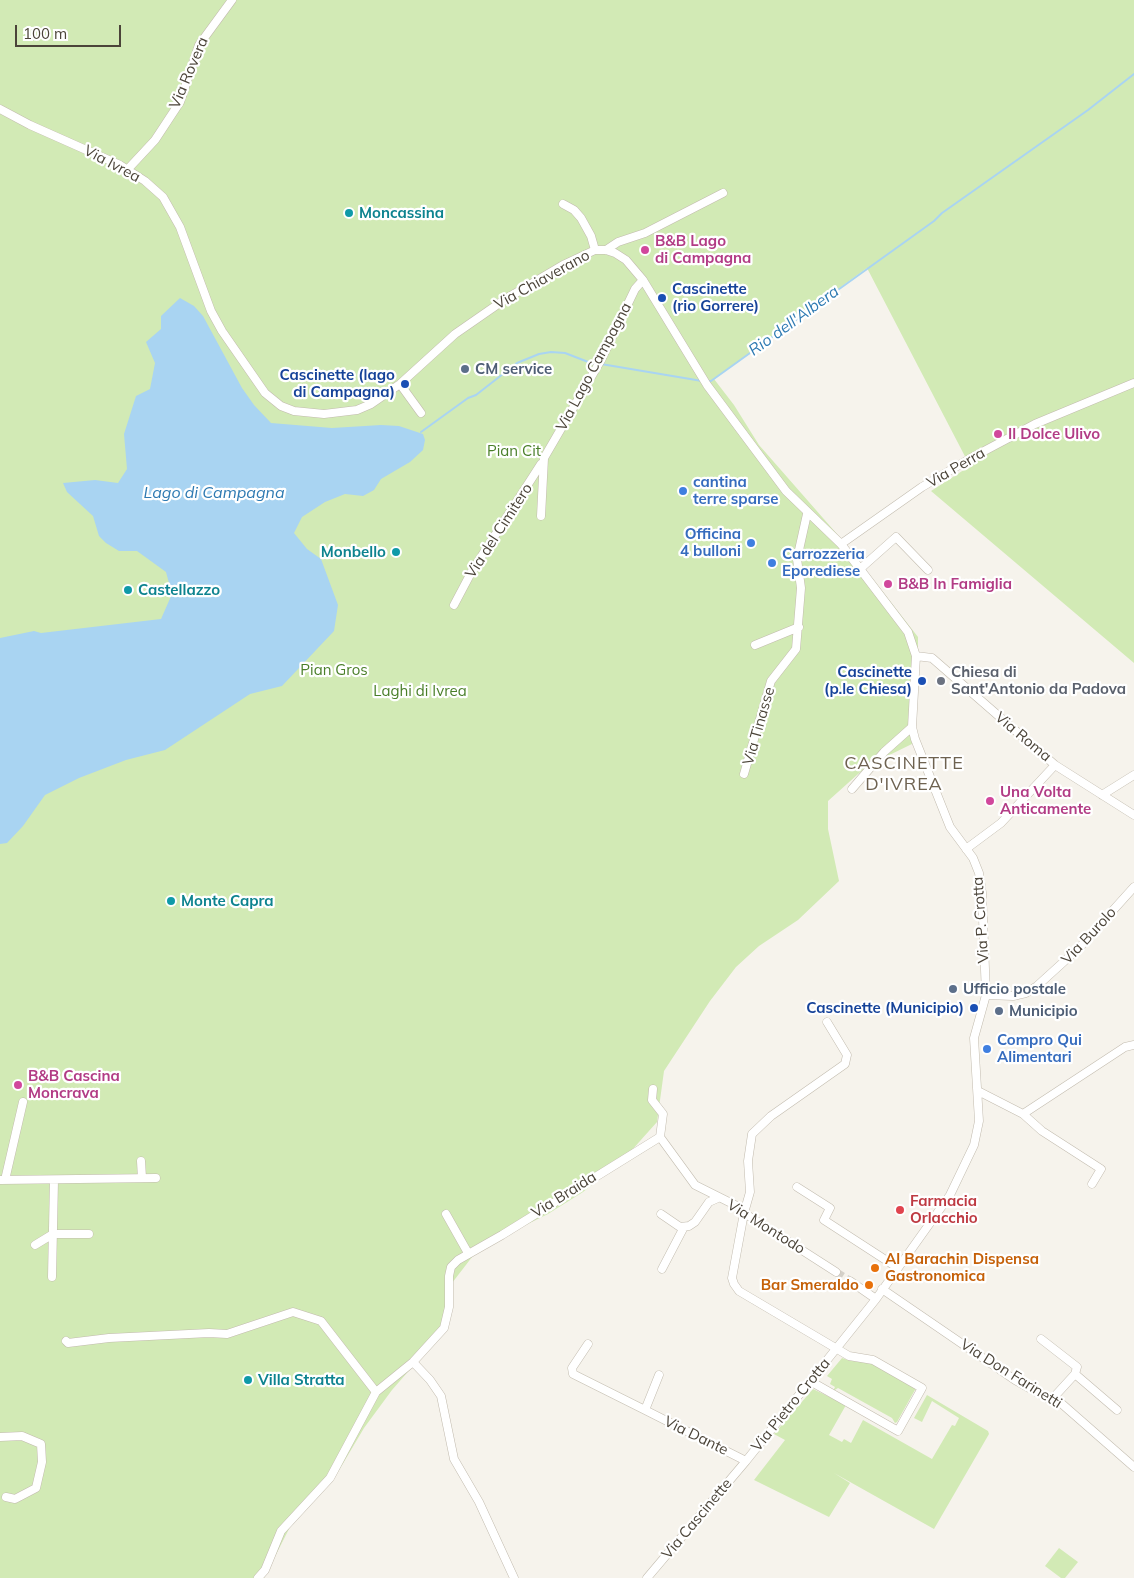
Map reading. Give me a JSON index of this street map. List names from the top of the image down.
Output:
{
  "streets": {
    "street": [
      "Via Rovera",
      "Via Ivrea",
      "Via Chiaverano",
      "Via Lago Campagna",
      "Via Perra",
      "Via del Cimitero",
      "Via Tinasse",
      "Via Roma",
      "Via P. Crotta",
      "Via Burolo",
      "Via Braida",
      "Via Montodo",
      "Via Don Farinetti",
      "Via Pietro Crotta",
      "Via Dante",
      "Via Cascinette"
    ]
  },
  "crossings": [
    ["Via Rovera", "Via Ivrea"],
    ["Via Ivrea", "Via Chiaverano"],
    ["Via Chiaverano", "Via Lago Campagna"],
    ["Via Chiaverano", "Via Perra"],
    ["Via Chiaverano", "Via Tinasse"],
    ["Via Chiaverano", "Via Roma"],
    ["Via Chiaverano", "Via P. Crotta"],
    ["Via Lago Campagna", "Via del Cimitero"],
    ["Via Roma", "Via P. Crotta"],
    ["Via P. Crotta", "Via Burolo"],
    ["Via P. Crotta", "Via Pietro Crotta"],
    ["Via Braida", "Via Montodo"],
    ["Via Montodo", "Via Pietro Crotta"],
    ["Via Don Farinetti", "Via Pietro Crotta"],
    ["Via Pietro Crotta", "Via Dante"],
    ["Via Pietro Crotta", "Via Cascinette"],
    ["Via Dante", "Via Cascinette"]
  ],
  "districts": ["CASCINETTE D'IVREA"],
  "water": ["Rio dell'Albera", "Lago di Campagna"],
  "parks": ["Pian Cit", "Pian Gros", "Laghi di Ivrea"],
  "places": [
    "Moncassina",
    "B&B Lago di Campagna",
    "Cascinette (rio Gorrere)",
    "CM service",
    "Cascinette (lago di Campagna)",
    "Il Dolce Ulivo",
    "cantina terre sparse",
    "Officina 4 bulloni",
    "Monbello",
    "Carrozzeria Eporediese",
    "B&B In Famiglia",
    "Castellazzo",
    "Cascinette (p.le Chiesa)",
    "Chiesa di Sant'Antonio da Padova",
    "Una Volta Anticamente",
    "Monte Capra",
    "Ufficio postale",
    "Cascinette (Municipio)",
    "Municipio",
    "Compro Qui Alimentari",
    "B&B Cascina Moncrava",
    "Farmacia Orlacchio",
    "Al Barachin Dispensa Gastronomica",
    "Bar Smeraldo",
    "Villa Stratta"
  ],
  "scale_bar": "100 m"
}
